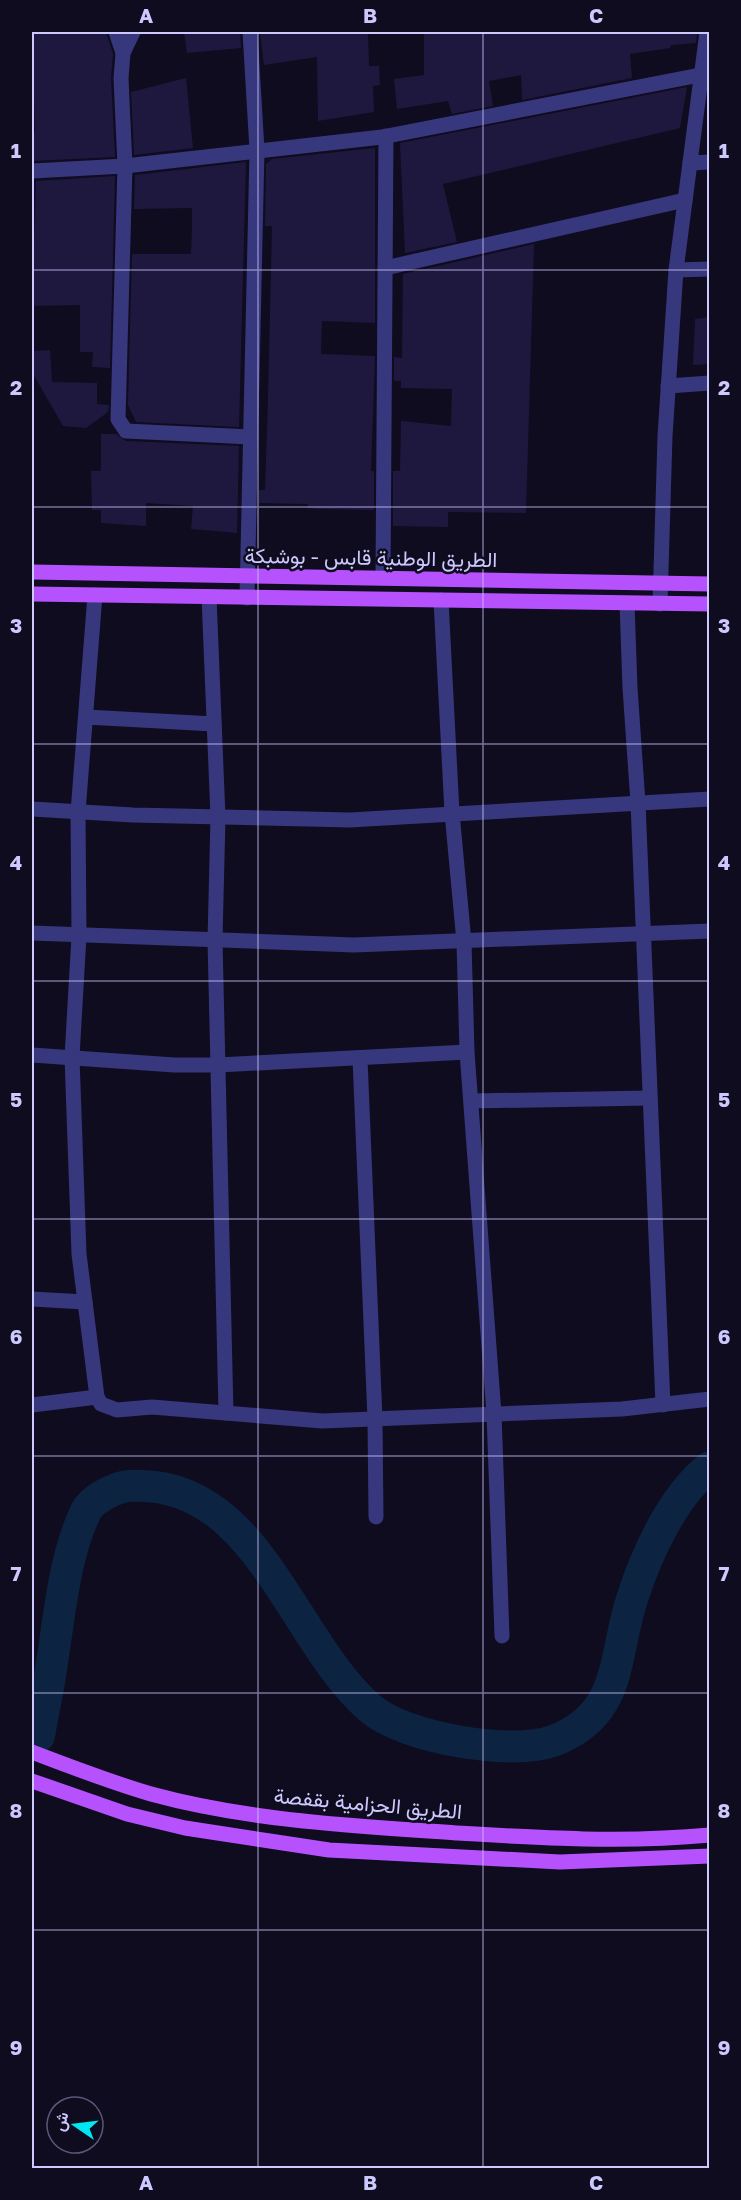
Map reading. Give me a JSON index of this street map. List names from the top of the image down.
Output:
{
  "streets": {
    "main road": ["الطريق الوطنية قابس - بوشبكة", "الطريق الحزامية بقفصة"]
  },
  "north": "left",
  "grid": {
    "columns": ["A", "B", "C"],
    "rows": [
      "1",
      "2",
      "3",
      "4",
      "5",
      "6",
      "7",
      "8",
      "9"
    ]
  }
}
